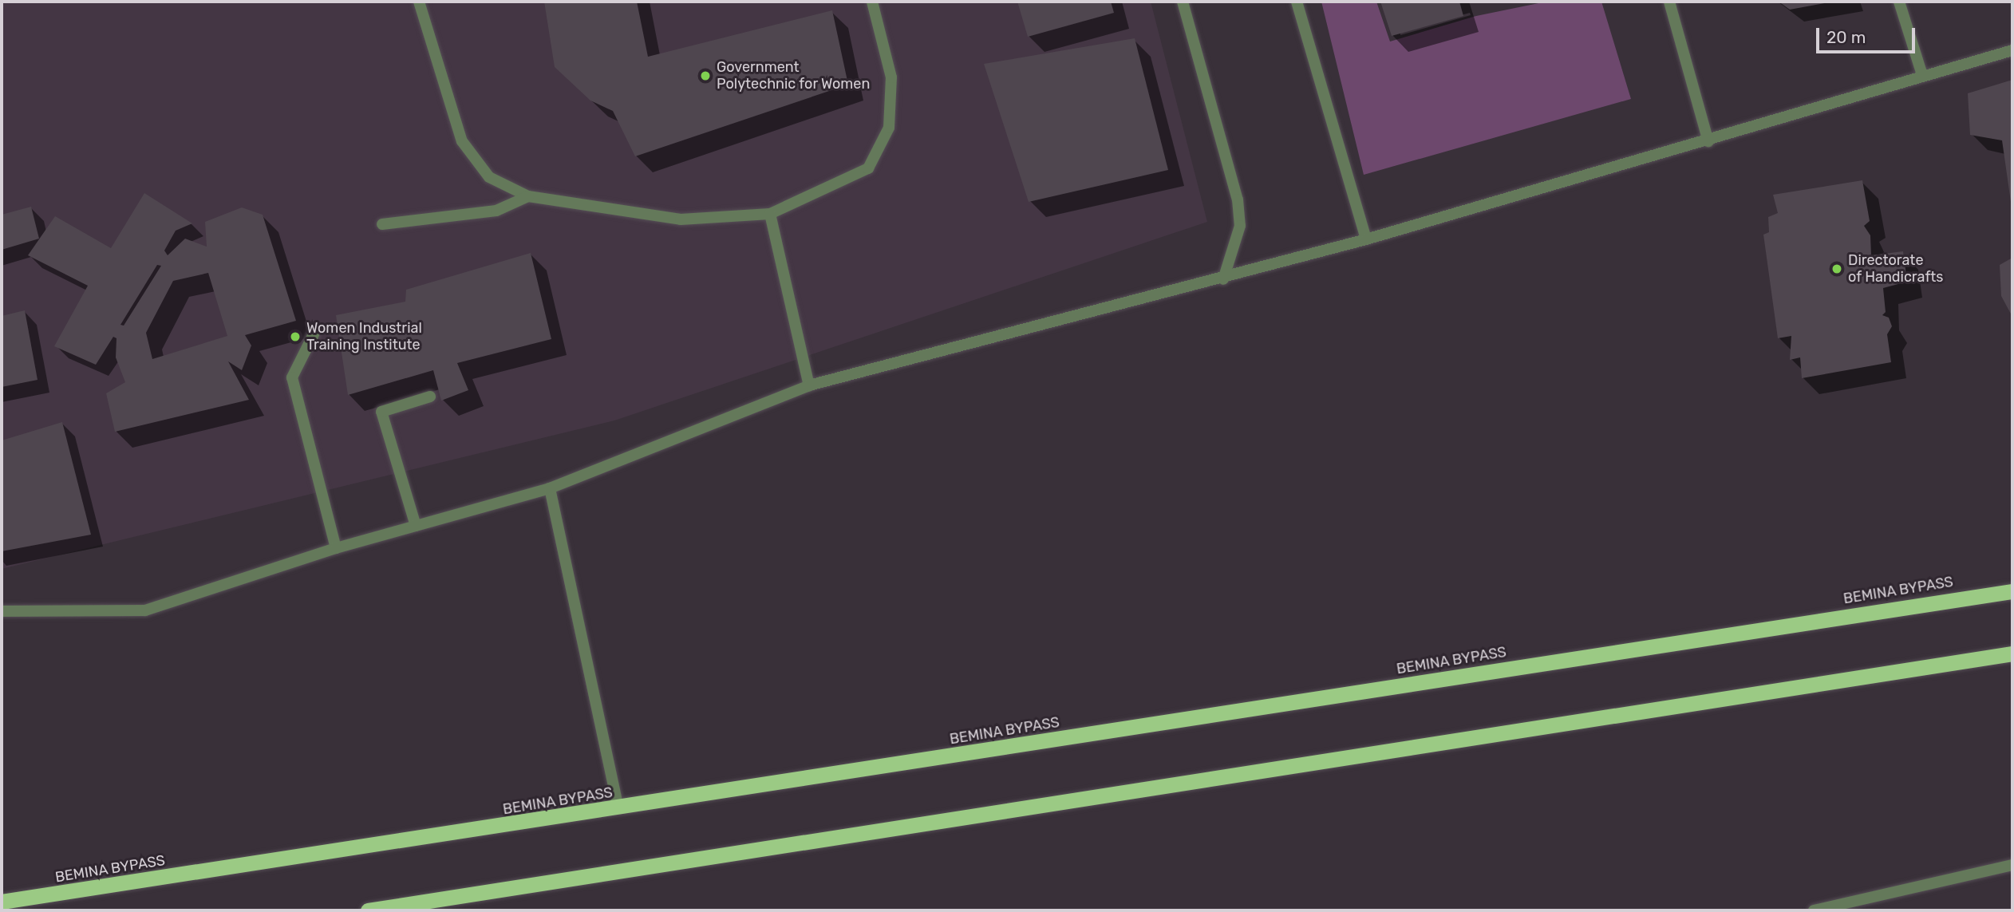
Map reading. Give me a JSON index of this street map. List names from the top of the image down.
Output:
{
  "streets": {
    "highway": ["BEMINA BYPASS"]
  },
  "places": ["Government Polytechnic for Women", "Directorate of Handicrafts", "Women Industrial Training Institute"],
  "scale_bar": "20 m"
}
